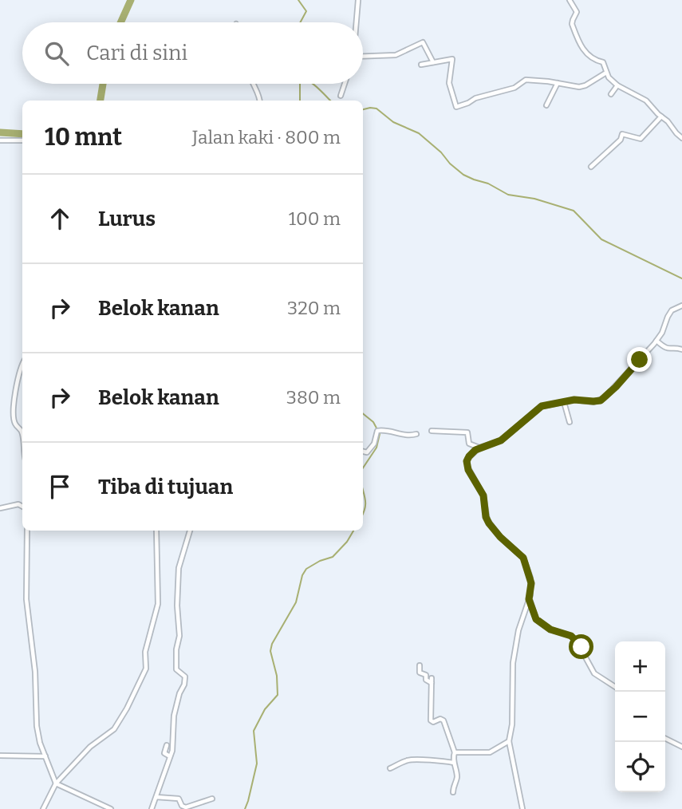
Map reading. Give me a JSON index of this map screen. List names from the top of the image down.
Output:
{
  "page": {
    "search": "Cari di sini",
    "heading": ["10 mnt", "Jalan kaki · 800 m"],
    "list": [
      ["Lurus", "100 m"],
      ["Belok kanan", "320 m"],
      ["Belok kanan", "380 m"],
      "Tiba di tujuan"
    ],
    "map_buttons": ["+", "−"]
  }
}
